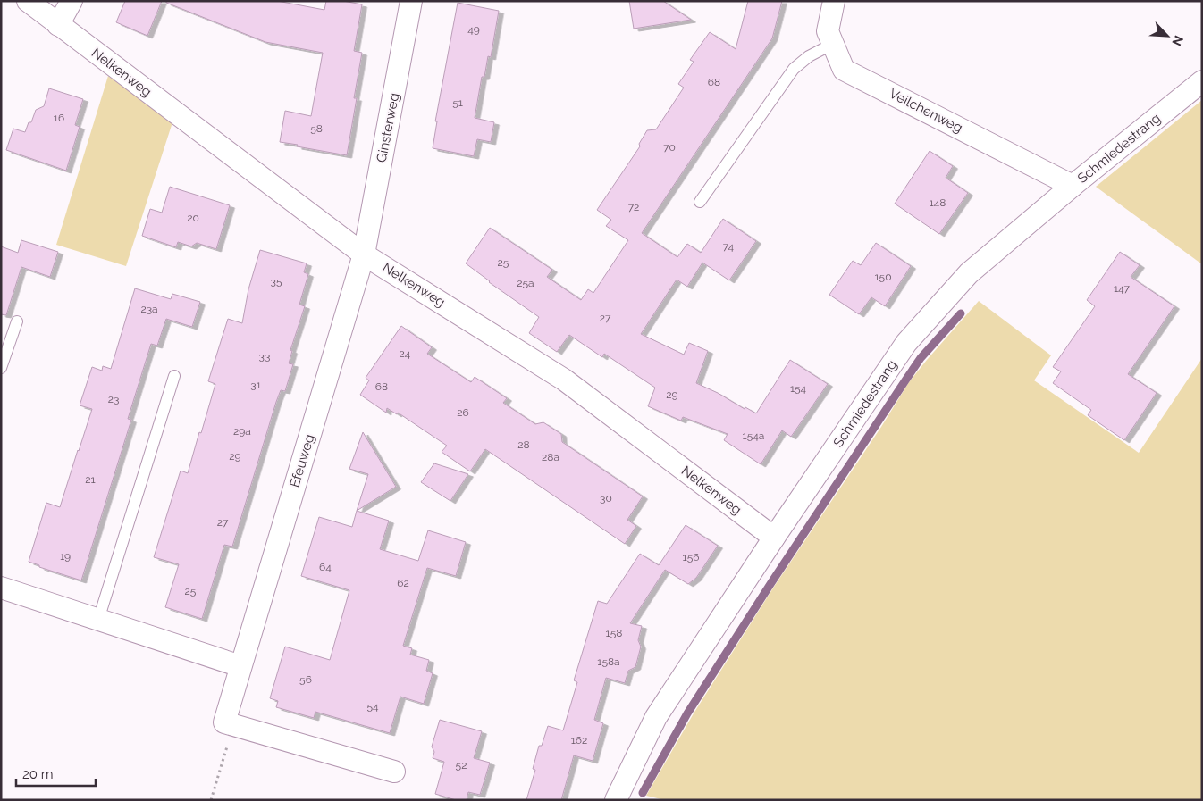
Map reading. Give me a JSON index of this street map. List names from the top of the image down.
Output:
{
  "streets": {
    "street": [
      "Nelkenweg",
      "Veilchenweg",
      "Ginsterweg",
      "Schmiedestrang",
      "Efeuweg"
    ]
  },
  "crossings": [
    ["Nelkenweg", "Ginsterweg"],
    ["Nelkenweg", "Schmiedestrang"],
    ["Nelkenweg", "Efeuweg"],
    ["Veilchenweg", "Schmiedestrang"],
    ["Ginsterweg", "Efeuweg"]
  ],
  "house_numbers": [
    "49",
    "68",
    "51",
    "16",
    "58",
    "70",
    "148",
    "72",
    "20",
    "74",
    "25",
    "150",
    "35",
    "25a",
    "147",
    "23a",
    "27",
    "24",
    "33",
    "31",
    "68",
    "154",
    "29",
    "23",
    "26",
    "29a",
    "154a",
    "28",
    "29",
    "28a",
    "21",
    "30",
    "27",
    "19",
    "156",
    "64",
    "62",
    "25",
    "158",
    "158a",
    "56",
    "54",
    "162",
    "52"
  ],
  "scale_bar": "20 m",
  "north": "bottom right"
}
